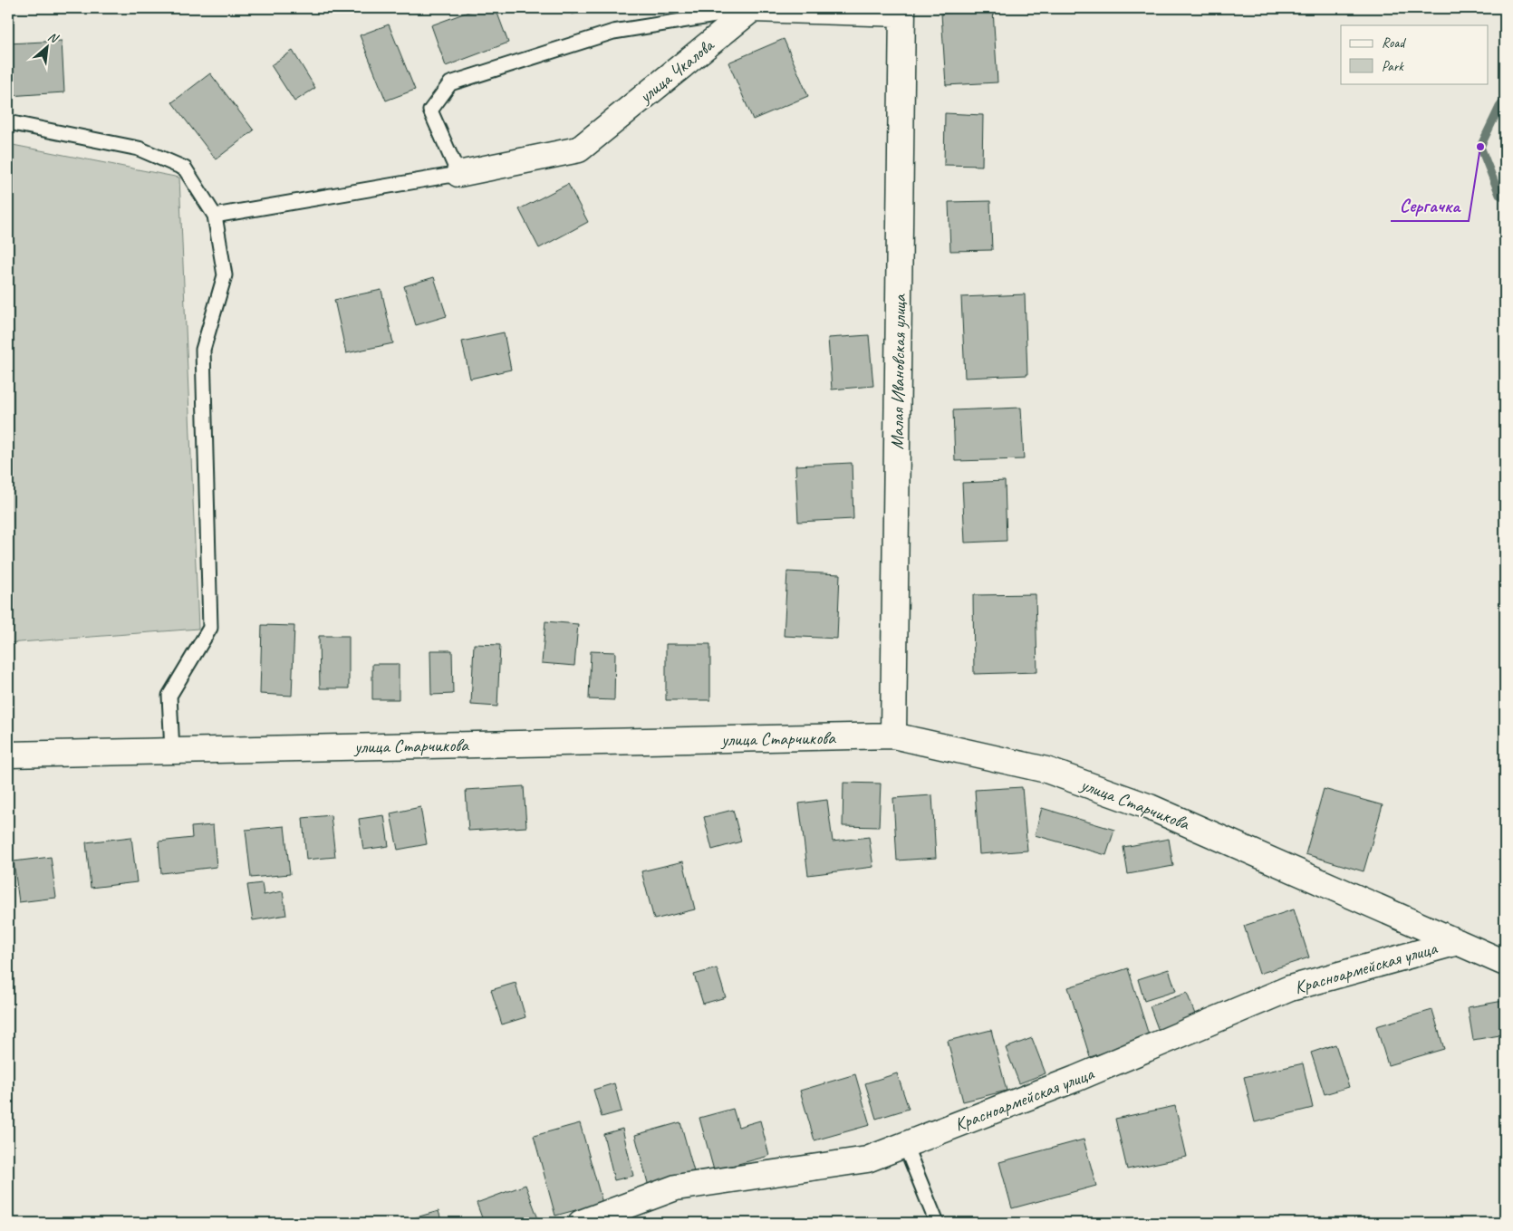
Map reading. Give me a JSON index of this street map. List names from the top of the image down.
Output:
{
  "streets": {
    "street": [
      "улица Чкалова",
      "Малая Ивановская улица",
      "улица Старчикова",
      "Красноармейская улица"
    ]
  },
  "crossings": [
    ["Малая Ивановская улица", "улица Старчикова"],
    ["улица Старчикова", "Красноармейская улица"]
  ],
  "places": ["Сергачка"],
  "legend": ["Road", "Park"],
  "north": "top right"
}
